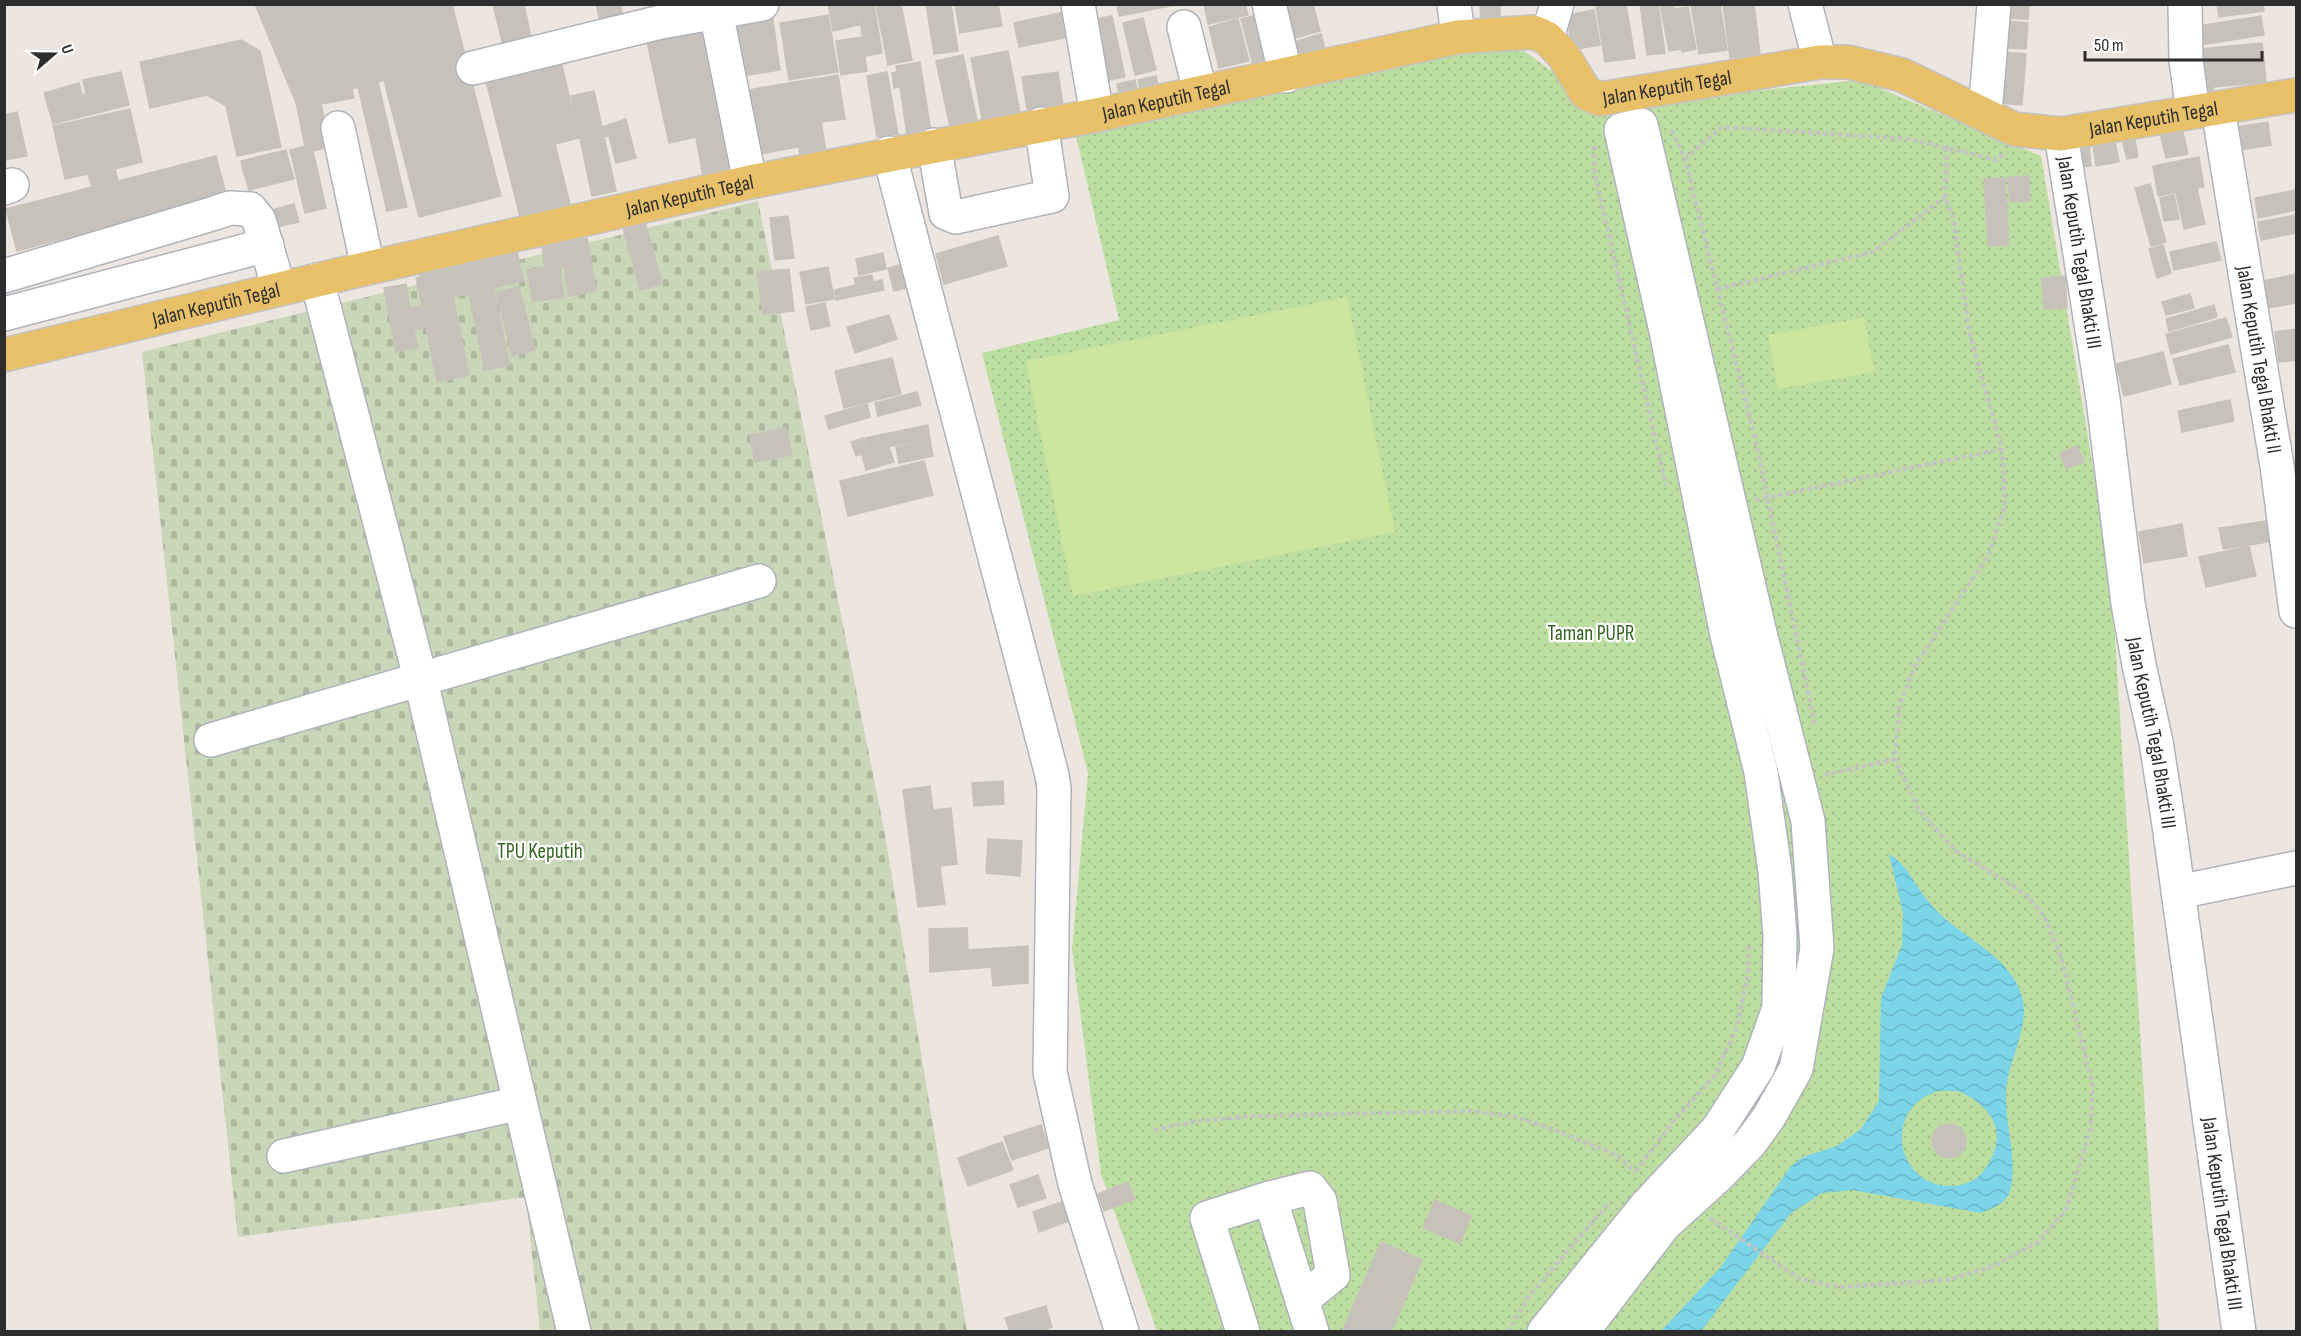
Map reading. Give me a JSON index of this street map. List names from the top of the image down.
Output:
{
  "streets": {
    "main road": ["Jalan Keputih Tegal"],
    "street": ["Jalan Keputih Tegal Bhakti III", "Jalan Keputih Tegal Bhakti II"]
  },
  "crossings": [
    ["Jalan Keputih Tegal", "Jalan Keputih Tegal Bhakti III"],
    ["Jalan Keputih Tegal", "Jalan Keputih Tegal Bhakti II"]
  ],
  "parks": ["Taman PUPR", "TPU Keputih"],
  "scale_bar": "50 m",
  "north": "right"
}
